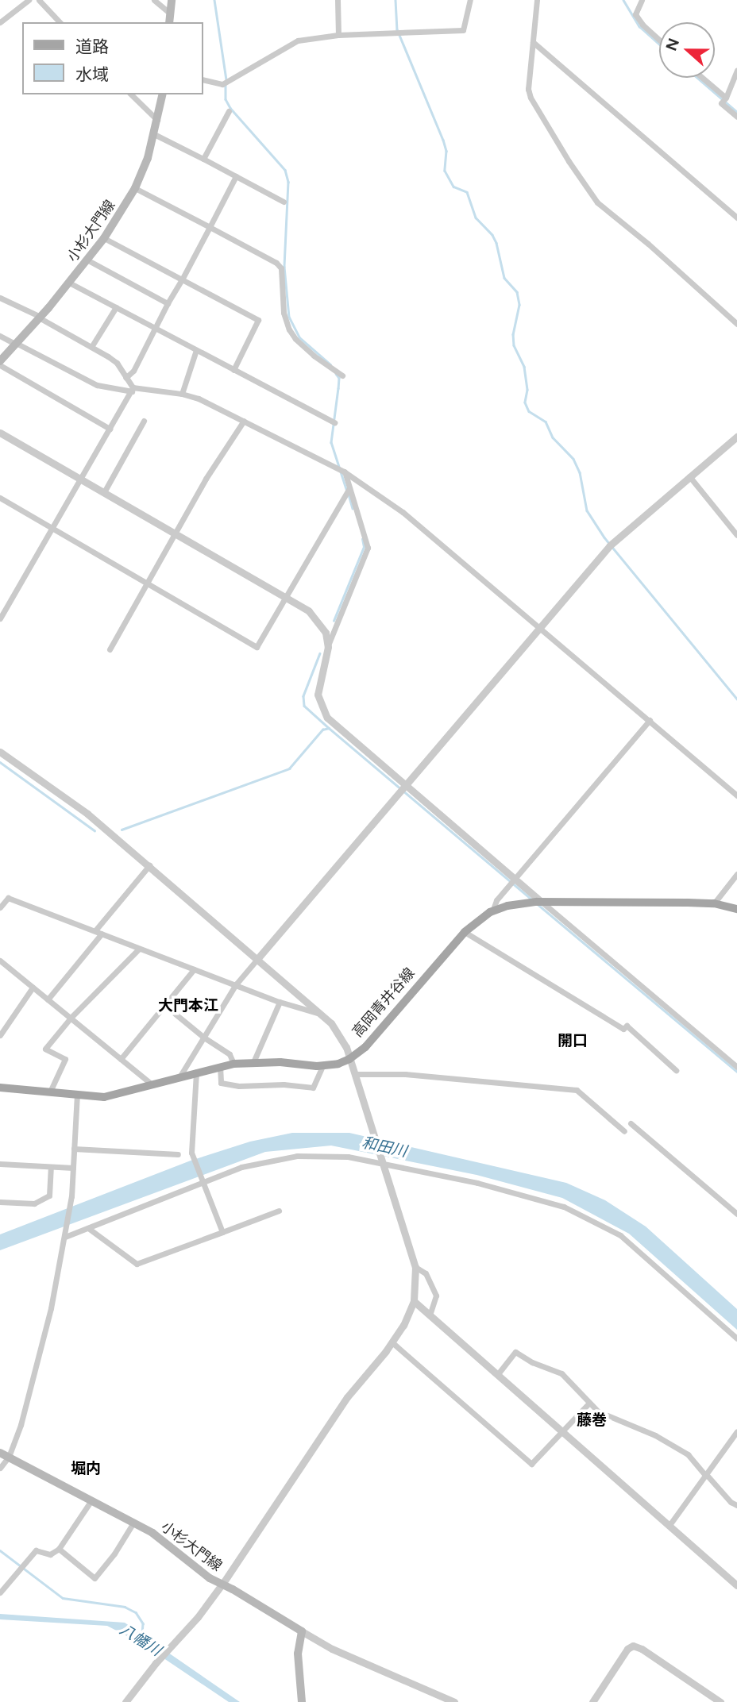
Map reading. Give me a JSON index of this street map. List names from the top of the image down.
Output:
{
  "streets": {
    "main road": ["小杉大門線", "高岡青井谷線"]
  },
  "districts": [
    "大門本江",
    "開口",
    "藤巻",
    "堀内"
  ],
  "water": ["和田川", "八幡川"],
  "legend": ["道路", "水域"],
  "north": "left"
}
